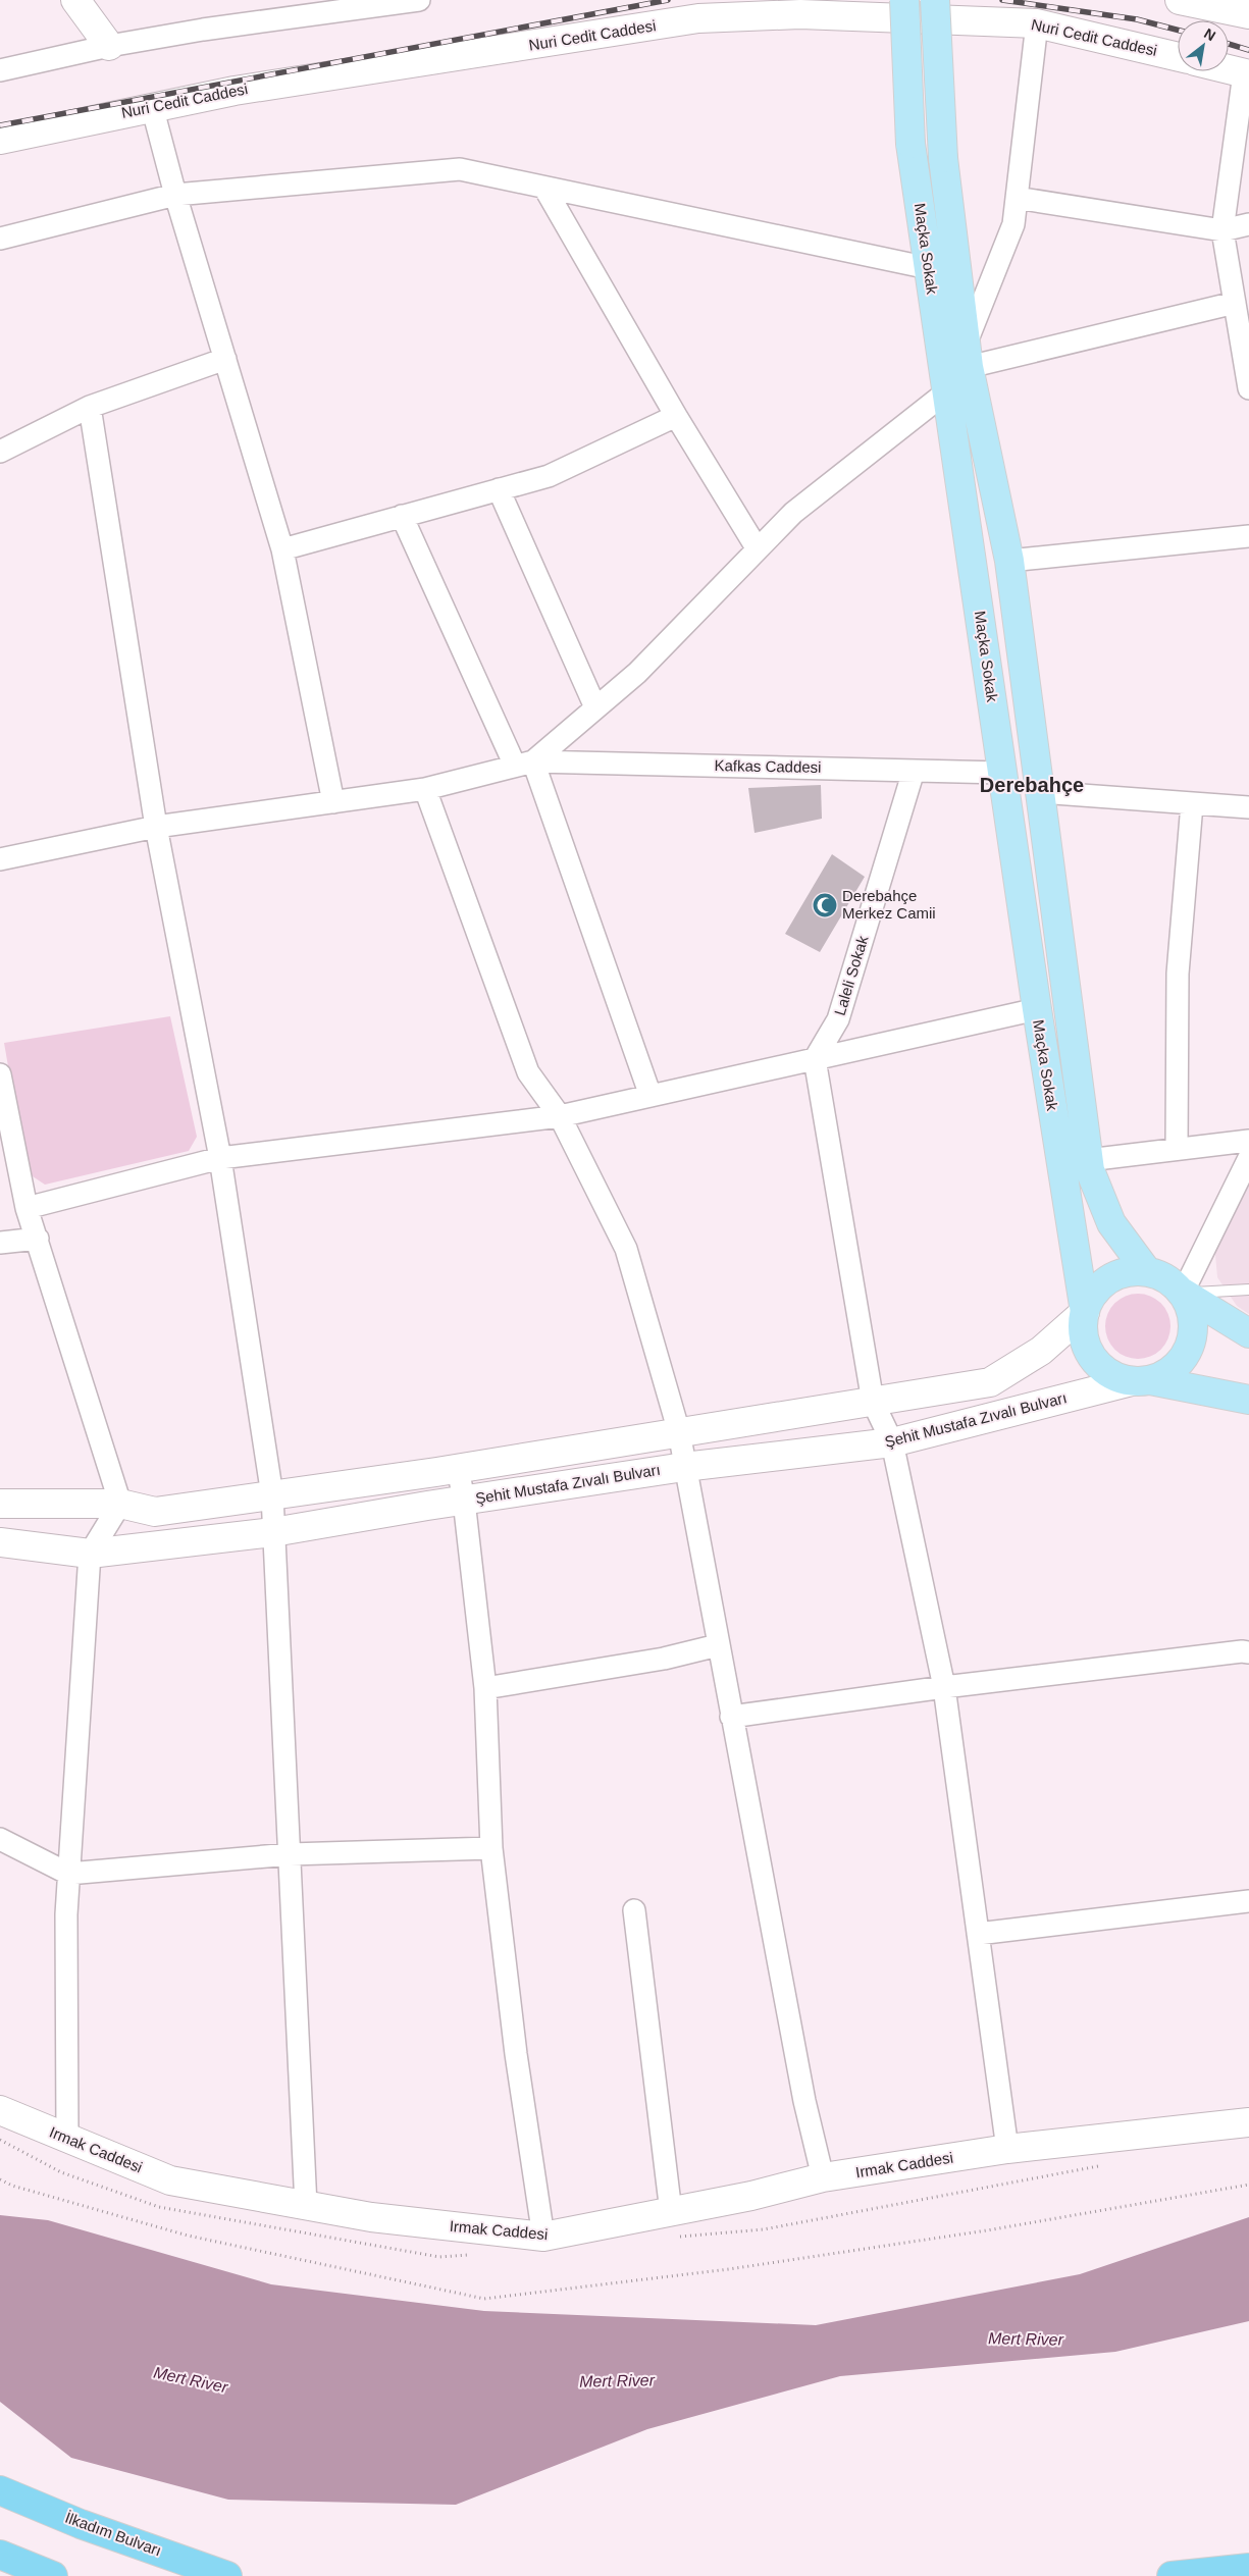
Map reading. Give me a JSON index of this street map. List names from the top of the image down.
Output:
{
  "streets": {
    "highway": ["İlkadım Bulvarı"],
    "main road": ["Maçka Sokak", "Şehit Mustafa Zıvalı Bulvarı"],
    "street": [
      "Nuri Cedit Caddesi",
      "Kafkas Caddesi",
      "Laleli Sokak",
      "Irmak Caddesi"
    ]
  },
  "crossings": [
    ["Maçka Sokak", "Kafkas Caddesi"],
    ["Maçka Sokak", "Şehit Mustafa Zıvalı Bulvarı"],
    ["Kafkas Caddesi", "Laleli Sokak"]
  ],
  "districts": ["Derebahçe"],
  "water": ["Mert River"],
  "places": {
    "mosque": ["Derebahçe Merkez Camii"]
  },
  "north": "top right"
}
